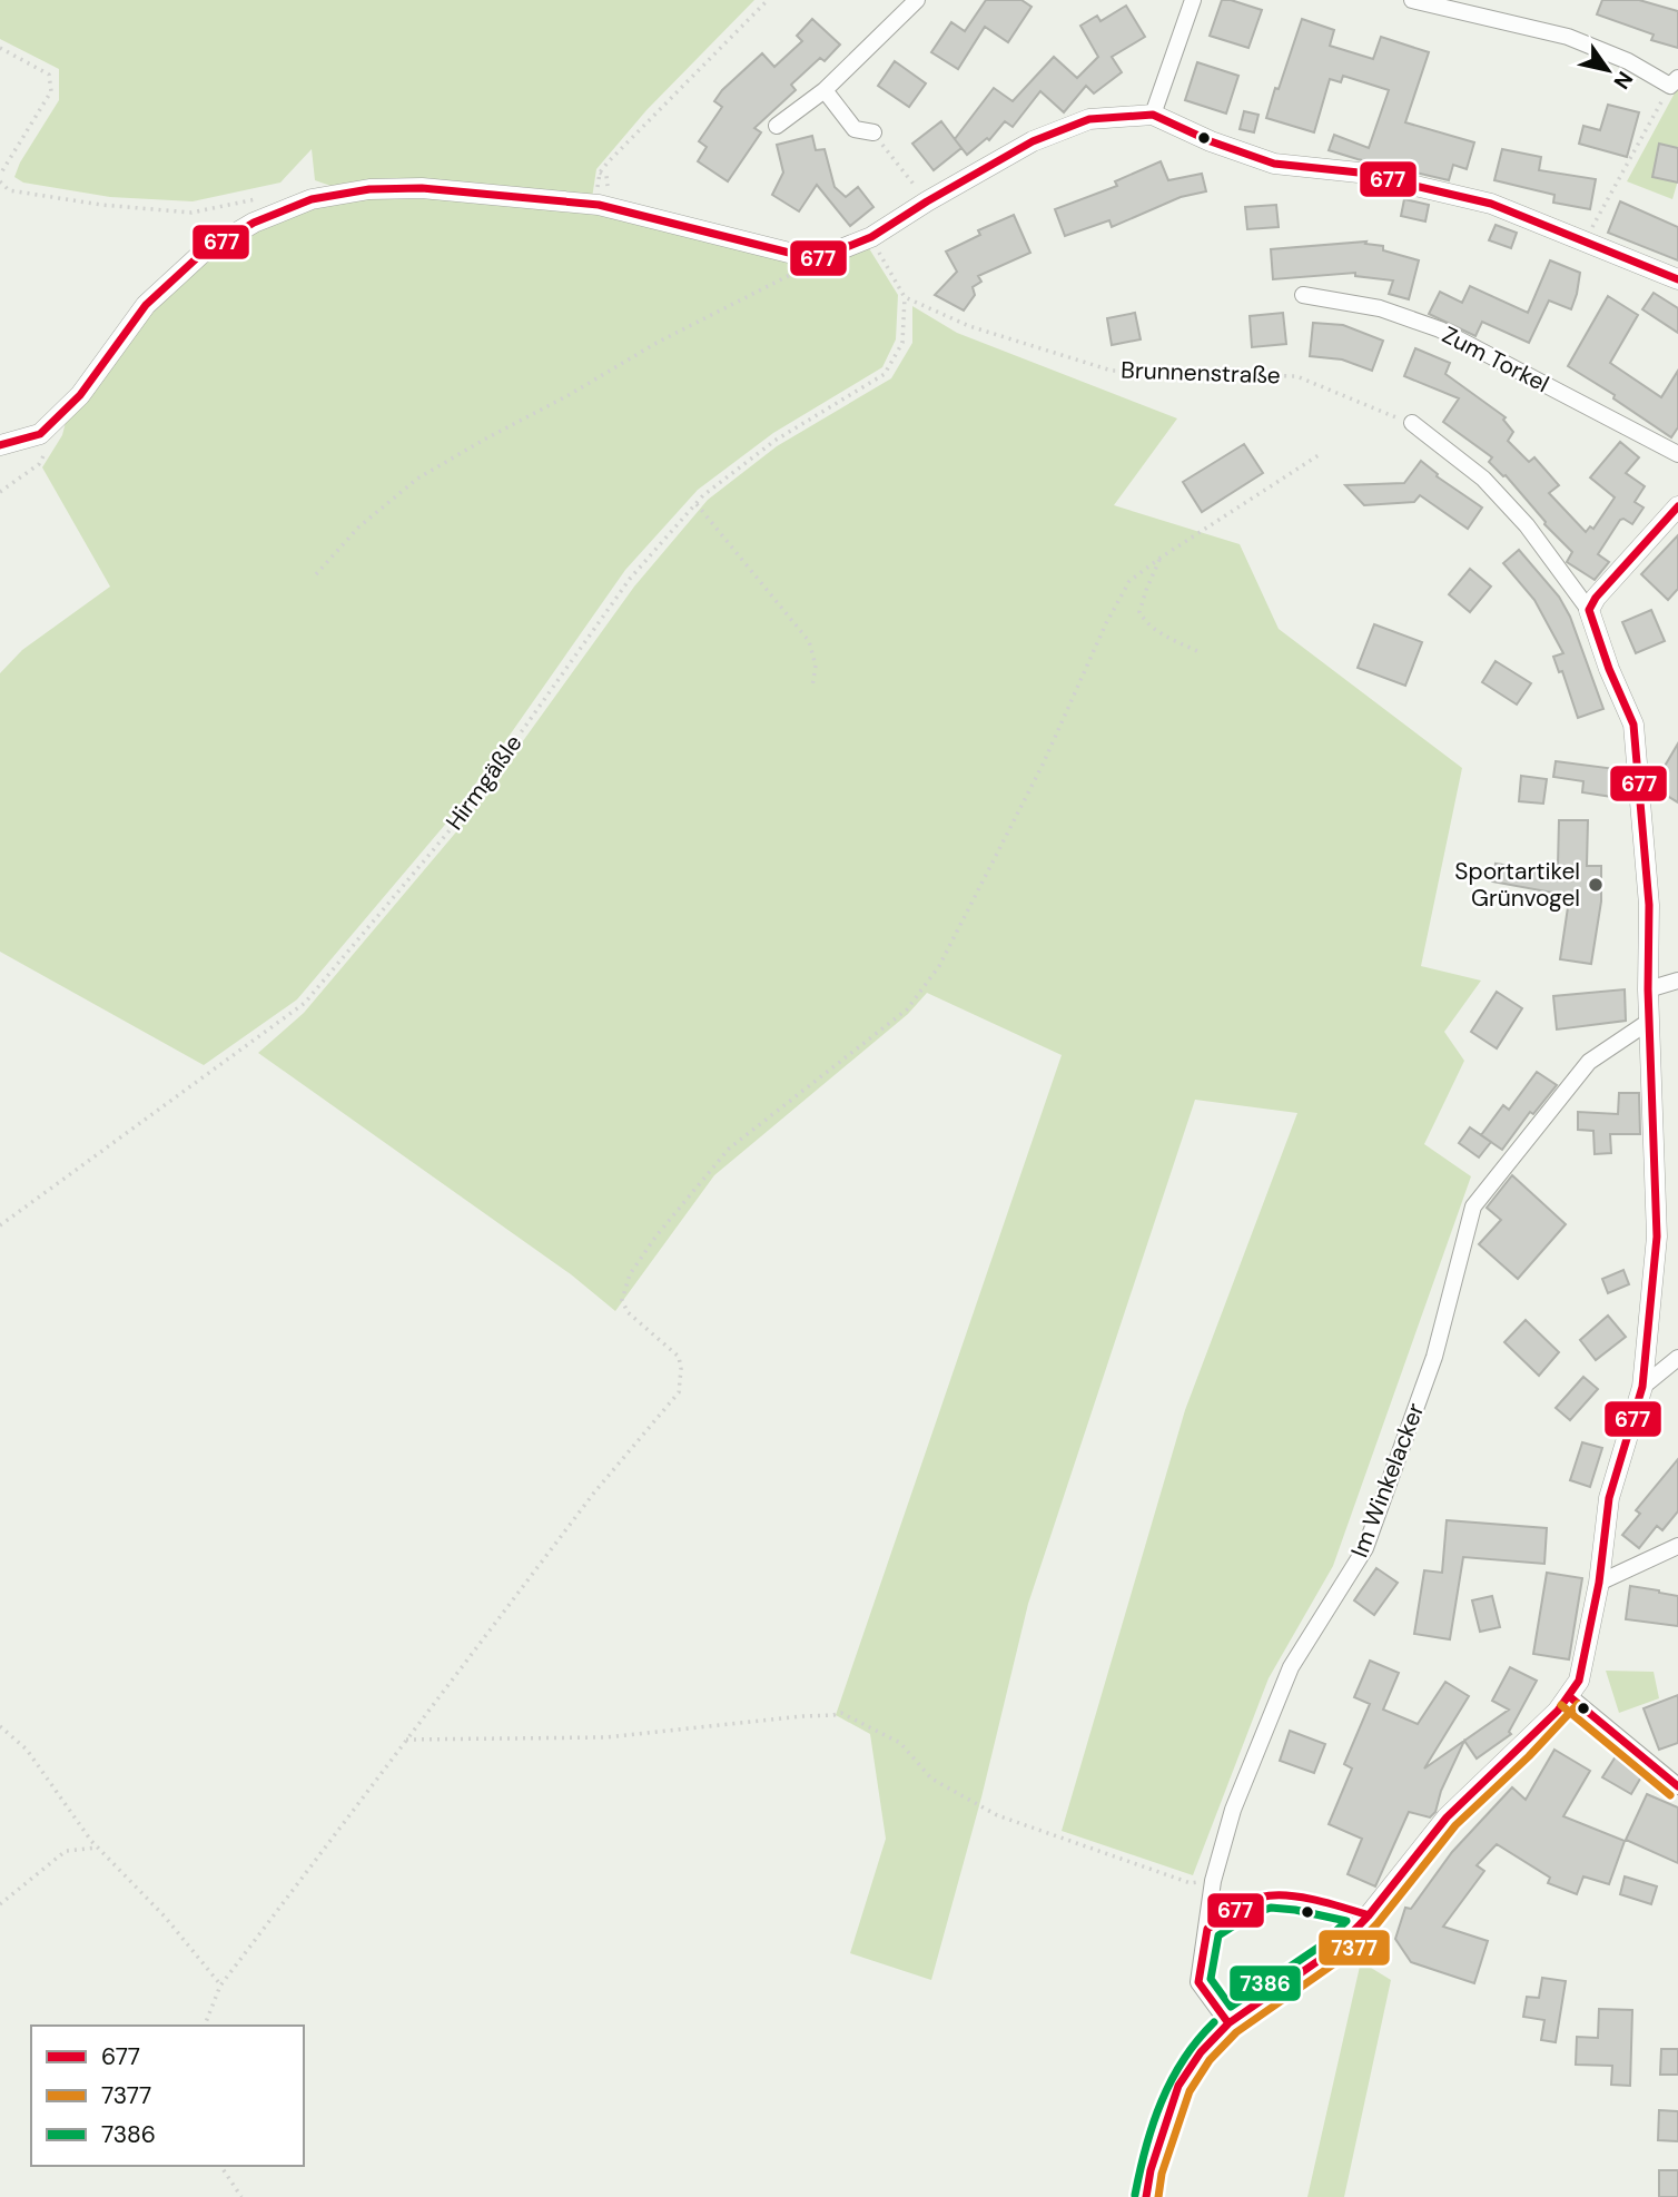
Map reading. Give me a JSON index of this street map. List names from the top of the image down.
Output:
{
  "streets": {
    "street": ["Zum Torkel", "Im Winkelacker"],
    "path": ["Brunnenstraße", "Hirmgäßle"]
  },
  "crossings": [
    ["Brunnenstraße", "Hirmgäßle"]
  ],
  "places": ["Sportartikel Grünvogel"],
  "lines": ["transit line 677", "transit line 7377", "transit line 7386"],
  "legend": ["677", "7377", "7386"],
  "north": "bottom right"
}
